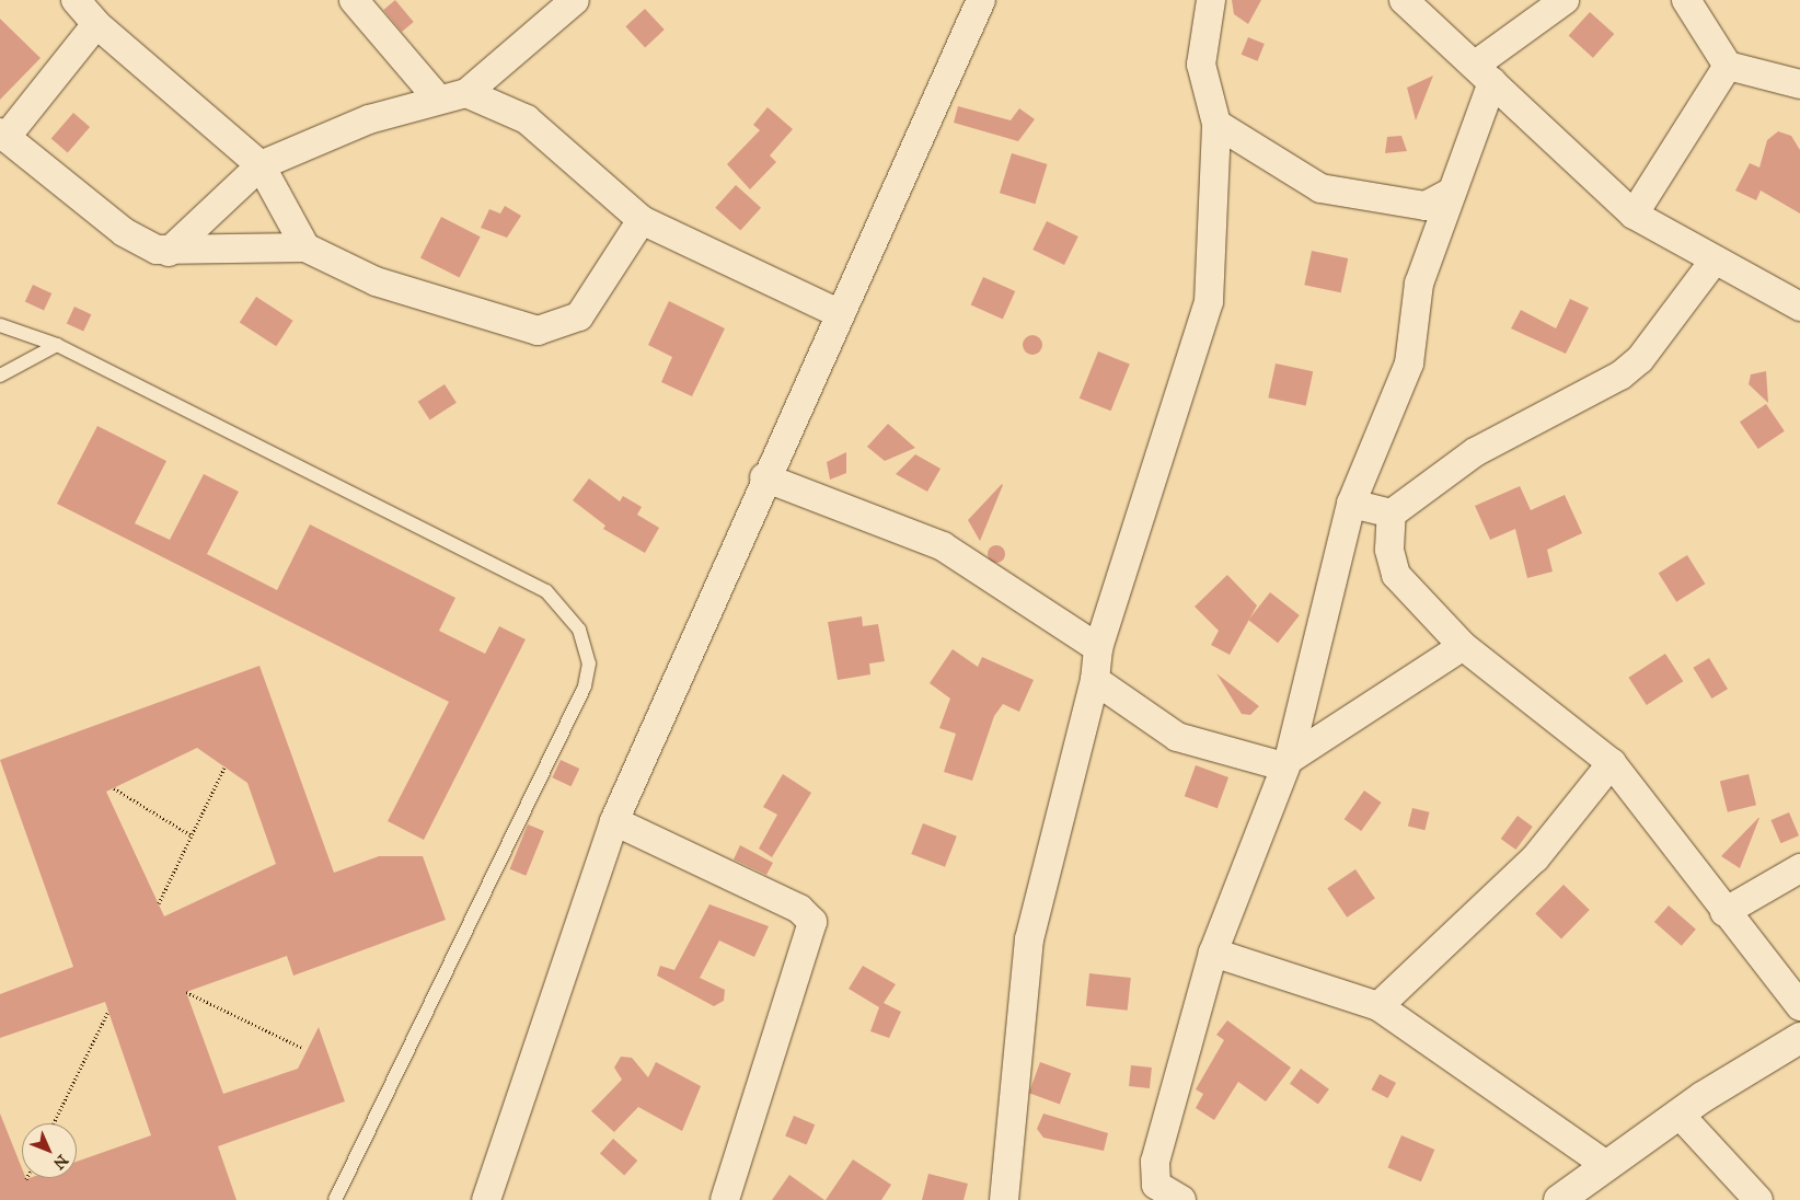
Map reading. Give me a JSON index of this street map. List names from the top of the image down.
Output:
{
  "north": "bottom right"
}
